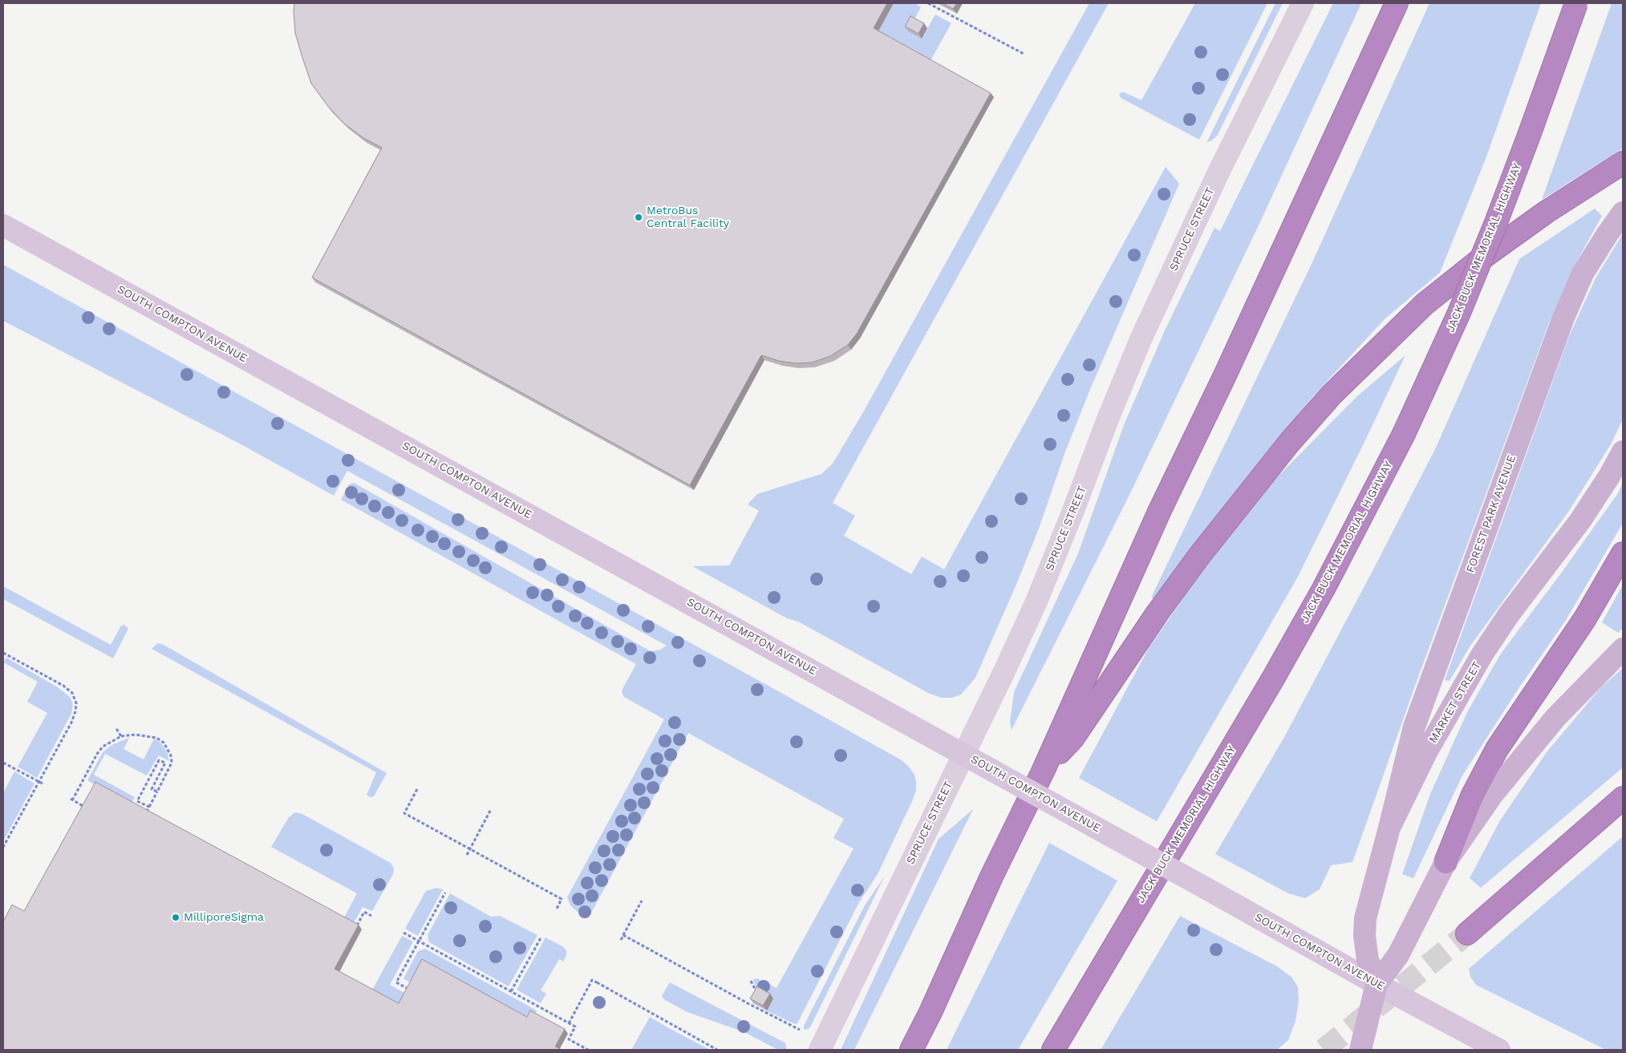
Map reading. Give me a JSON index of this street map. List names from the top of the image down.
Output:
{
  "streets": {
    "highway": ["JACK BUCK MEMORIAL HIGHWAY"],
    "main road": ["SOUTH COMPTON AVENUE", "FOREST PARK AVENUE", "MARKET STREET"],
    "street": ["SPRUCE STREET"]
  },
  "crossings": [
    ["SPRUCE STREET", "SOUTH COMPTON AVENUE"],
    ["SOUTH COMPTON AVENUE", "MARKET STREET"],
    ["FOREST PARK AVENUE", "MARKET STREET"]
  ],
  "places": ["MetroBus Central Facility", "MilliporeSigma"]
}
